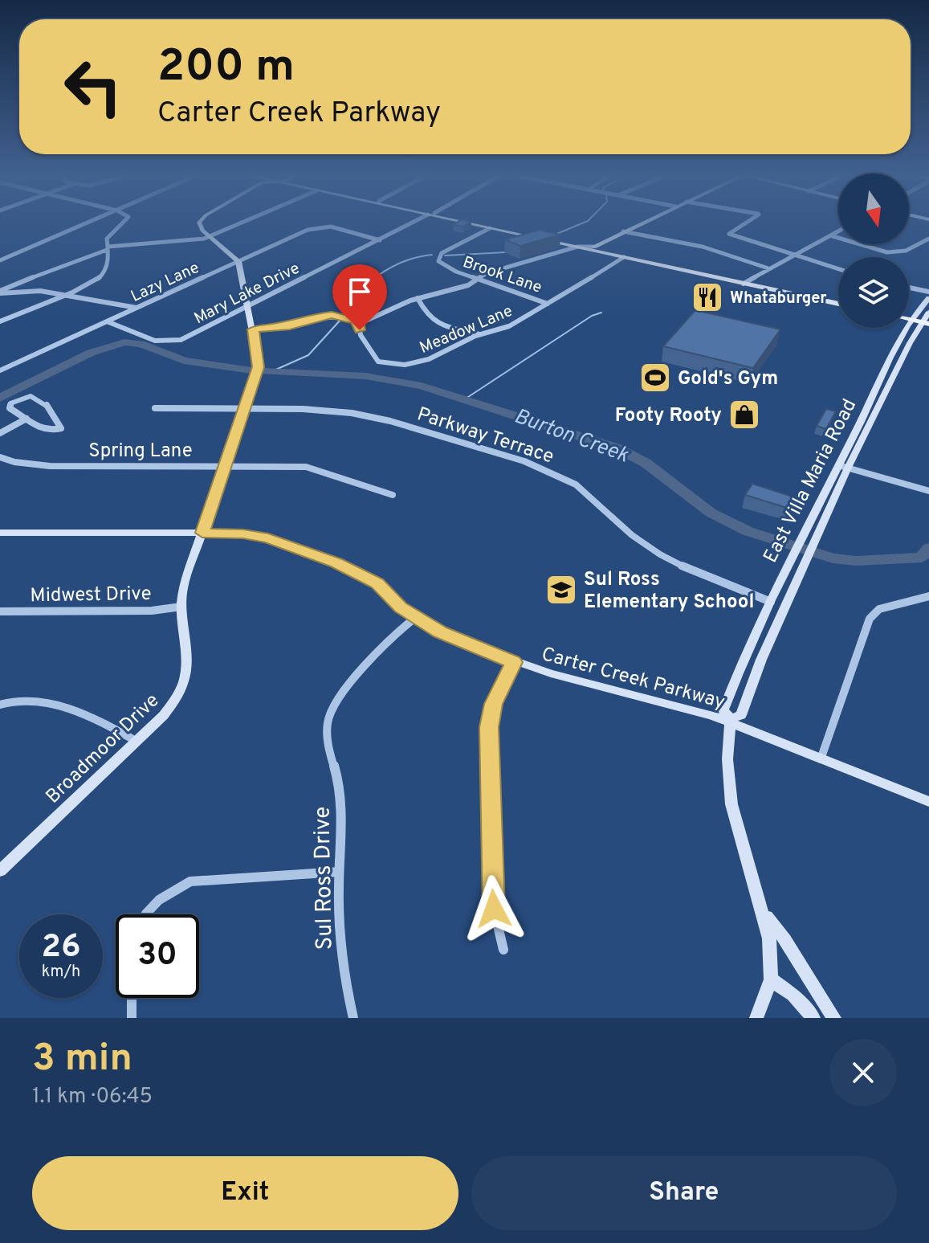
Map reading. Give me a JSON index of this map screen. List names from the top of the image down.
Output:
{
  "streets": {
    "street": [
      "Brook Lane",
      "Lazy Lane",
      "Mary Lake Drive",
      "Meadow Lane",
      "Parkway Terrace",
      "Spring Lane",
      "East Villa Maria Road",
      "Midwest Drive",
      "Carter Creek Parkway",
      "Broadmoor Drive",
      "Sul Ross Drive"
    ]
  },
  "crossings": [
    ["Brook Lane", "Meadow Lane"],
    ["Lazy Lane", "Mary Lake Drive"],
    ["Lazy Lane", "Broadmoor Drive"],
    ["Mary Lake Drive", "Broadmoor Drive"],
    ["Parkway Terrace", "East Villa Maria Road"],
    ["Parkway Terrace", "Broadmoor Drive"],
    ["Spring Lane", "Broadmoor Drive"],
    ["East Villa Maria Road", "Carter Creek Parkway"],
    ["Midwest Drive", "Broadmoor Drive"],
    ["Carter Creek Parkway", "Broadmoor Drive"],
    ["Carter Creek Parkway", "Sul Ross Drive"]
  ],
  "water": ["Burton Creek"],
  "places": {
    "restaurant": ["Whataburger"],
    "sports": ["Gold's Gym"],
    "shop": ["Footy Rooty"],
    "school or university": ["Sul Ross Elementary School"]
  },
  "north": "bottom",
  "page": {
    "turn": ["200 m", "Carter Creek Parkway"],
    "speed": "26 km/h",
    "limit": "30",
    "heading": ["3 min", "1.1 km · 06:45"],
    "buttons": ["Exit", "Share"]
  }
}
